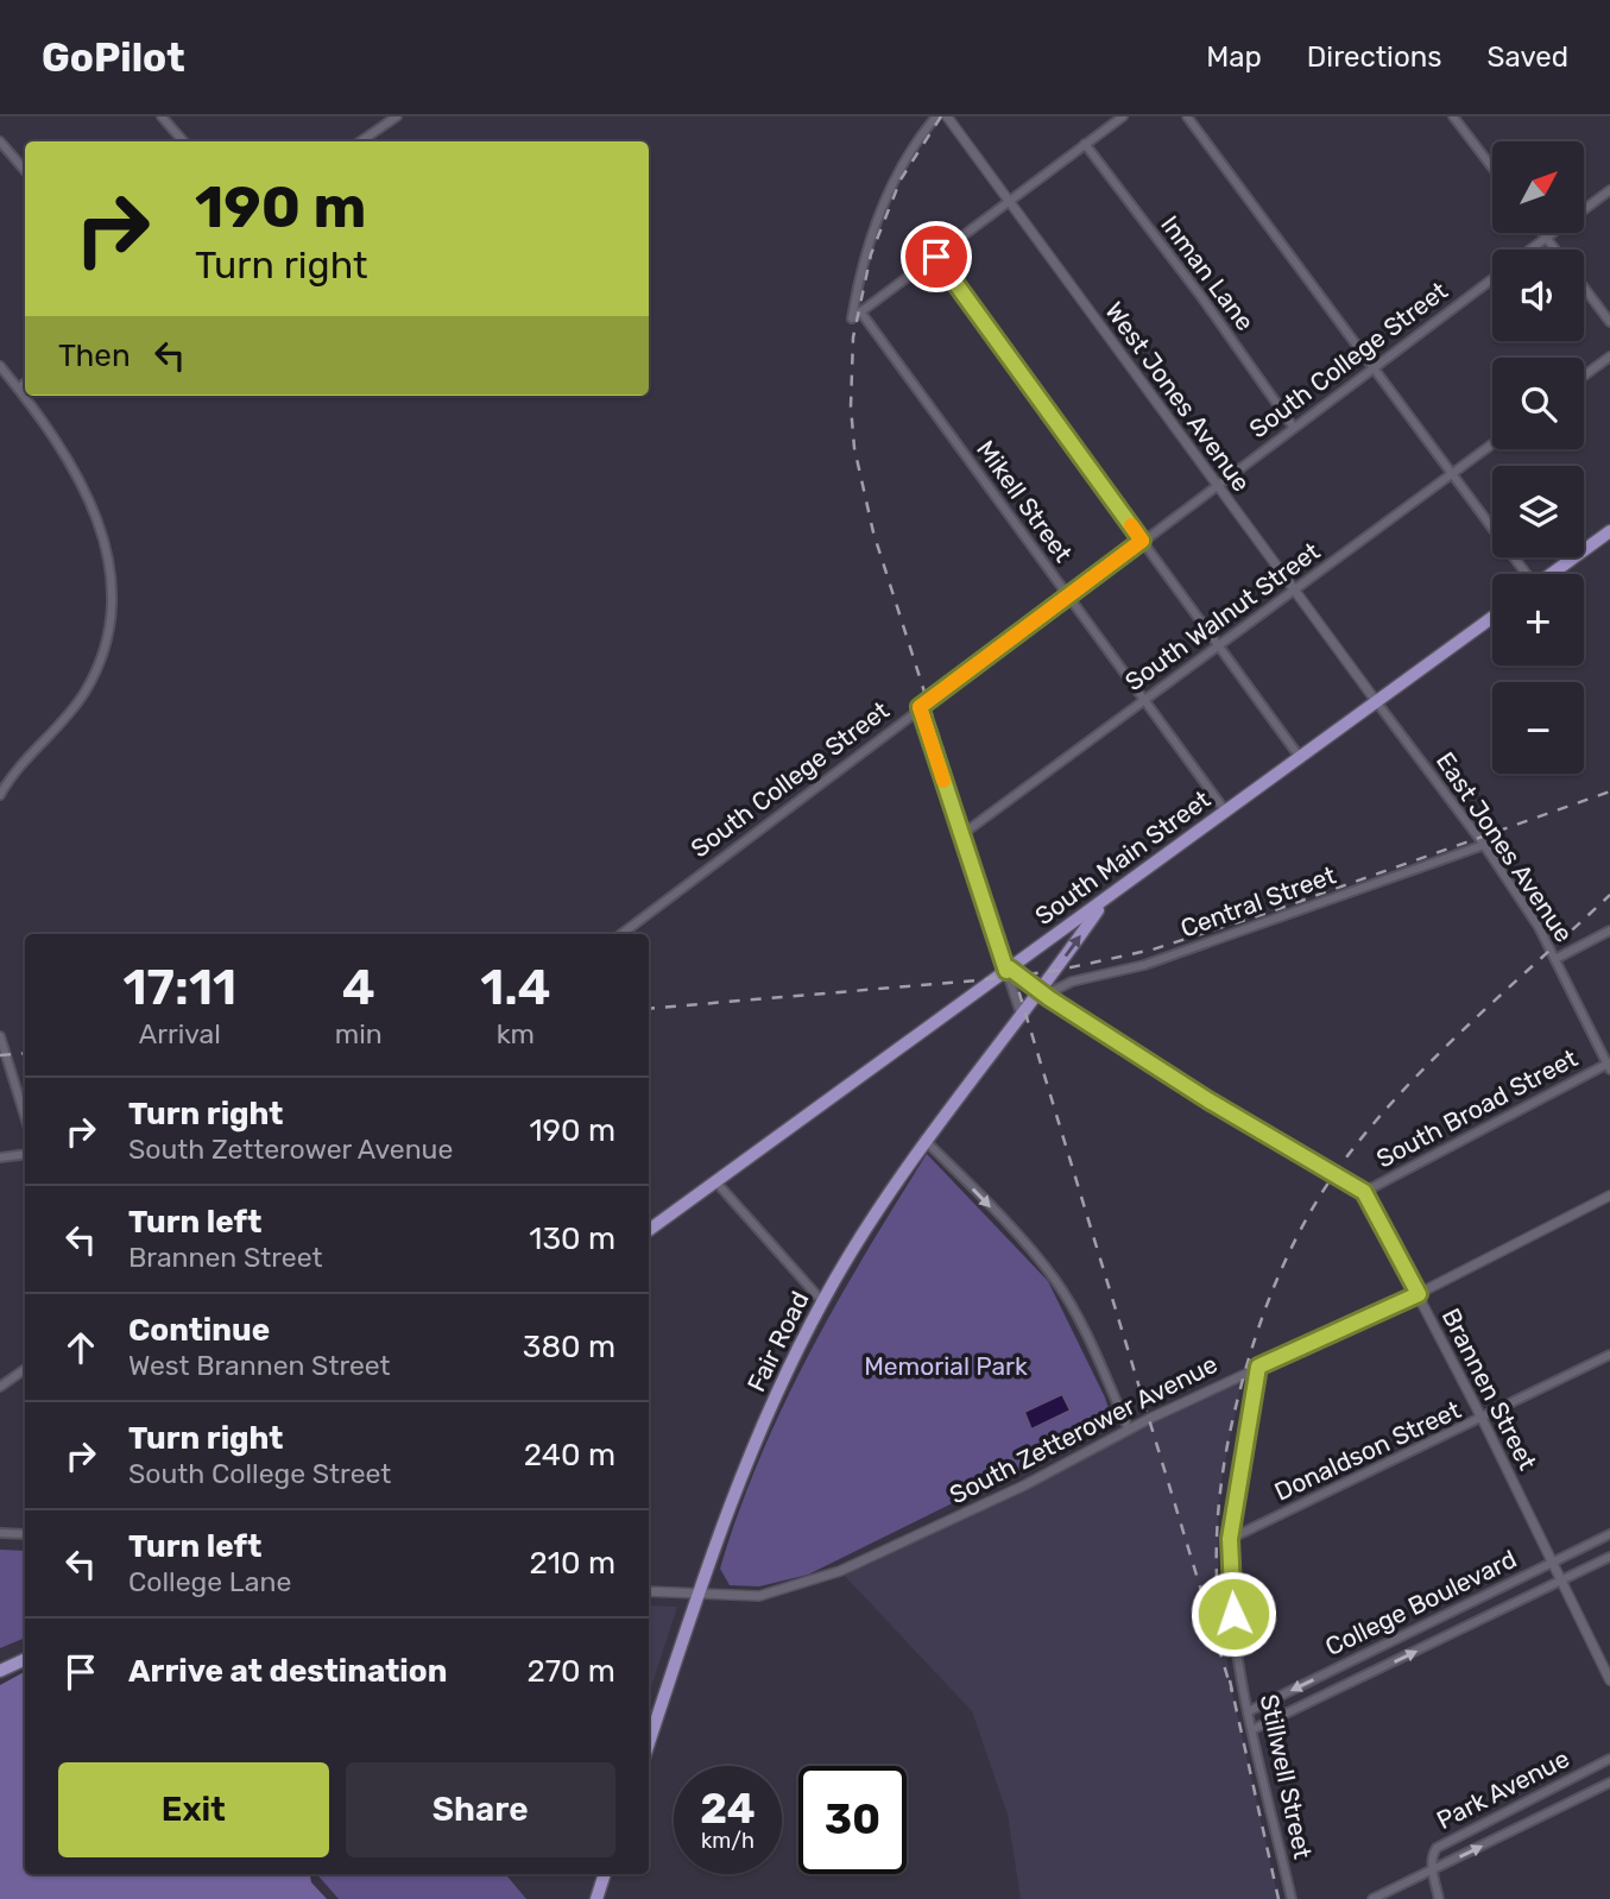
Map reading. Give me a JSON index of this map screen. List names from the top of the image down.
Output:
{
  "streets": {
    "main road": ["South Main Street", "Fair Road"],
    "street": [
      "Inman Lane",
      "South College Street",
      "West Jones Avenue",
      "Mikell Street",
      "South Walnut Street",
      "East Jones Avenue",
      "Central Street",
      "South Broad Street",
      "Brannen Street",
      "South Zetterower Avenue",
      "Donaldson Street",
      "College Boulevard",
      "Stillwell Street",
      "Park Avenue"
    ]
  },
  "crossings": [
    ["Inman Lane", "South College Street"],
    ["South College Street", "West Jones Avenue"],
    ["South College Street", "Mikell Street"],
    ["West Jones Avenue", "South Walnut Street"],
    ["West Jones Avenue", "East Jones Avenue"],
    ["West Jones Avenue", "South Main Street"],
    ["Mikell Street", "South Walnut Street"],
    ["Mikell Street", "South Main Street"],
    ["East Jones Avenue", "South Main Street"],
    ["East Jones Avenue", "Central Street"],
    ["East Jones Avenue", "South Broad Street"],
    ["South Main Street", "Fair Road"],
    ["South Broad Street", "Brannen Street"],
    ["Fair Road", "South Zetterower Avenue"],
    ["Brannen Street", "South Zetterower Avenue"],
    ["Brannen Street", "Donaldson Street"],
    ["Brannen Street", "College Boulevard"],
    ["South Zetterower Avenue", "Stillwell Street"],
    ["Donaldson Street", "Stillwell Street"],
    ["College Boulevard", "Stillwell Street"]
  ],
  "parks": ["Memorial Park"],
  "north": "top right",
  "page": {
    "header": "GoPilot",
    "nav": ["Map", "Directions", "Saved"],
    "map_buttons": ["+", "−"],
    "turn": ["190 m", "Turn right"],
    "then": "Then",
    "eta": [
      "17:11",
      "Arrival",
      "4",
      "min",
      "1.4",
      "km"
    ],
    "list": [
      {
        "name": "Turn right",
        "note": "South Zetterower Avenue",
        "value": "190 m"
      },
      {
        "name": "Turn left",
        "note": "Brannen Street",
        "value": "130 m"
      },
      {
        "name": "Continue",
        "note": "West Brannen Street",
        "value": "380 m"
      },
      {
        "name": "Turn right",
        "note": "South College Street",
        "value": "240 m"
      },
      {
        "name": "Turn left",
        "note": "College Lane",
        "value": "210 m"
      },
      {
        "name": "Arrive at destination",
        "value": "270 m"
      }
    ],
    "buttons": ["Exit", "Share"],
    "speed": "24 km/h",
    "limit": "30"
  }
}
